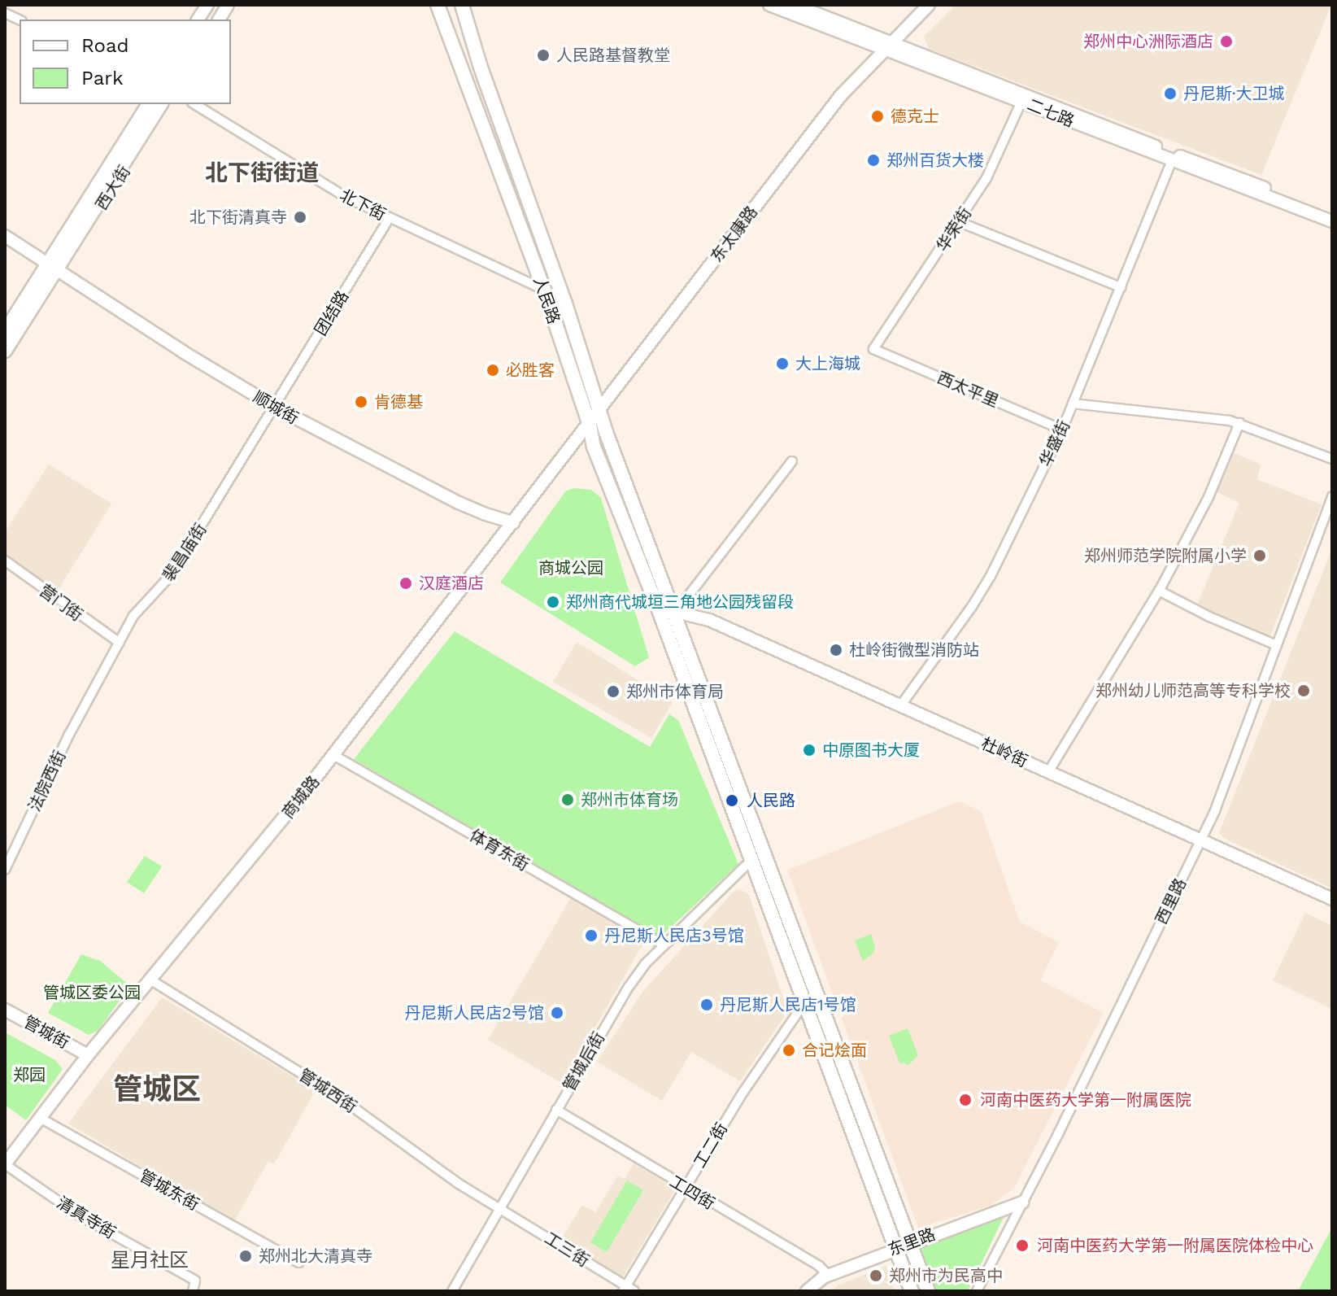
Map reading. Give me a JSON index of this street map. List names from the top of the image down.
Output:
{
  "streets": {
    "main road": ["西大街", "人民路"],
    "street": [
      "二七路",
      "北下街",
      "华荣街",
      "东太康路",
      "团结路",
      "西太平里",
      "顺城街",
      "华盛街",
      "裴昌庙街",
      "营门街",
      "杜岭街",
      "法院西街",
      "商城路",
      "体育东街",
      "西里路",
      "管城街",
      "管城后街",
      "管城西街",
      "工二街",
      "管城东街",
      "工四街",
      "清真寺街",
      "东里路",
      "工三街"
    ]
  },
  "crossings": [
    ["二七路", "华荣街"],
    ["二七路", "东太康路"],
    ["二七路", "华盛街"],
    ["西大街", "顺城街"],
    ["北下街", "人民路"],
    ["北下街", "团结路"],
    ["华荣街", "西太平里"],
    ["东太康路", "人民路"],
    ["东太康路", "商城路"],
    ["人民路", "杜岭街"],
    ["人民路", "商城路"],
    ["人民路", "管城后街"],
    ["人民路", "工二街"],
    ["人民路", "东里路"],
    ["团结路", "顺城街"],
    ["团结路", "裴昌庙街"],
    ["西太平里", "华盛街"],
    ["顺城街", "裴昌庙街"],
    ["顺城街", "商城路"],
    ["华盛街", "杜岭街"],
    ["裴昌庙街", "营门街"],
    ["裴昌庙街", "法院西街"],
    ["杜岭街", "西里路"],
    ["商城路", "体育东街"],
    ["商城路", "管城街"],
    ["商城路", "管城西街"],
    ["商城路", "管城东街"],
    ["商城路", "清真寺街"],
    ["体育东街", "管城后街"],
    ["西里路", "东里路"],
    ["管城后街", "管城西街"],
    ["管城后街", "工四街"],
    ["管城后街", "工三街"],
    ["管城西街", "工三街"],
    ["工二街", "工四街"],
    ["工二街", "工三街"],
    ["工四街", "东里路"]
  ],
  "districts": ["北下街街道", "管城区", "星月社区"],
  "parks": ["商城公园", "管城区委公园", "郑园"],
  "places": [
    "郑州中心洲际酒店",
    "人民路基督教堂",
    "丹尼斯·大卫城",
    "德克士",
    "郑州百货大楼",
    "北下街清真寺",
    "大上海城",
    "必胜客",
    "肯德基",
    "郑州师范学院附属小学",
    "汉庭酒店",
    "郑州商代城垣三角地公园残留段",
    "杜岭街微型消防站",
    "郑州幼儿师范高等专科学校",
    "郑州市体育局",
    "中原图书大厦",
    "郑州市体育场",
    "人民路",
    "丹尼斯人民店3号馆",
    "丹尼斯人民店1号馆",
    "丹尼斯人民店2号馆",
    "合记烩面",
    "河南中医药大学第一附属医院",
    "河南中医药大学第一附属医院体检中心",
    "郑州北大清真寺",
    "郑州市为民高中"
  ],
  "legend": ["Road", "Park"]
}
